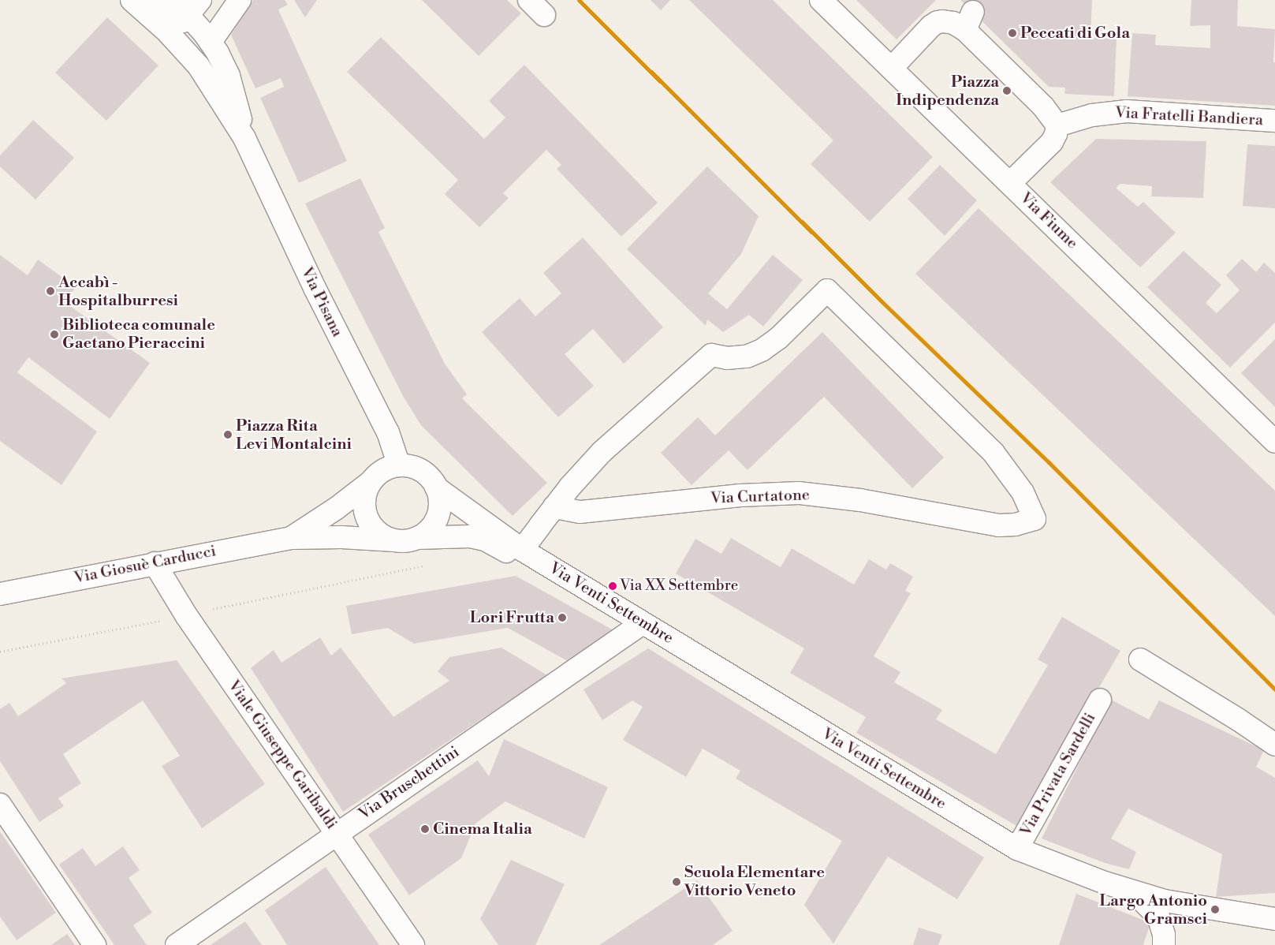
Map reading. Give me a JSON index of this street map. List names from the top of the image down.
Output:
{
  "streets": {
    "street": [
      "Via Fratelli Bandiera",
      "Via Fiume",
      "Via Pisana",
      "Via Curtatone",
      "Via Giosuè Carducci",
      "Via Venti Settembre",
      "Viale Giuseppe Garibaldi",
      "Via Privata Sardelli",
      "Via Bruschettini"
    ]
  },
  "crossings": [
    ["Via Pisana", "Via Giosuè Carducci"],
    ["Via Pisana", "Via Venti Settembre"],
    ["Via Giosuè Carducci", "Via Venti Settembre"],
    ["Via Giosuè Carducci", "Viale Giuseppe Garibaldi"],
    ["Via Venti Settembre", "Via Privata Sardelli"],
    ["Via Venti Settembre", "Via Bruschettini"],
    ["Viale Giuseppe Garibaldi", "Via Bruschettini"]
  ],
  "places": [
    "Peccati di Gola",
    "Piazza Indipendenza",
    "Accabì - Hospitalburresi",
    "Biblioteca comunale Gaetano Pieraccini",
    "Piazza Rita Levi Montalcini",
    "Via XX Settembre",
    "Lori Frutta",
    "Cinema Italia",
    "Scuola Elementare Vittorio Veneto",
    "Largo Antonio Gramsci"
  ]
}
